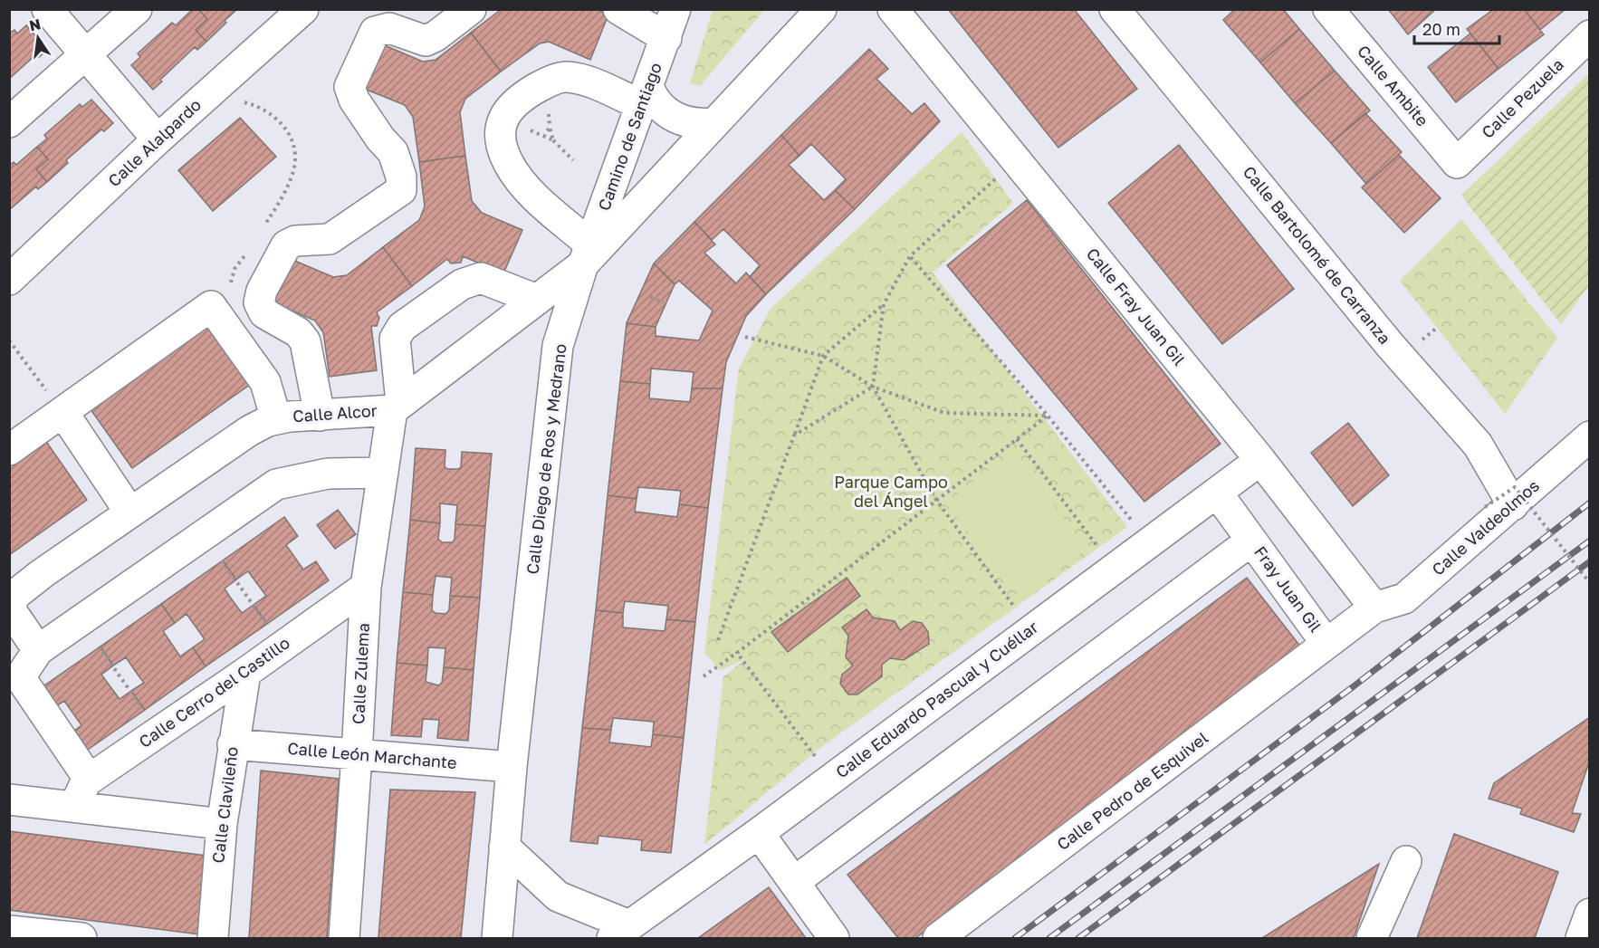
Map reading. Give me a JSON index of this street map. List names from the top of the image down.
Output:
{
  "streets": {
    "street": [
      "Calle Ambite",
      "Calle Pezuela",
      "Camino de Santiago",
      "Calle Alalpardo",
      "Calle Bartolomé de Carranza",
      "Calle Fray Juan Gil",
      "Calle Alcor",
      "Calle Diego de Ros y Medrano",
      "Calle Valdeolmos",
      "Fray Juan Gil",
      "Calle Zulema",
      "Calle Cerro del Castillo",
      "Calle Eduardo Pascual y Cuéllar",
      "Calle León Marchante",
      "Calle Pedro de Esquivel",
      "Calle Clavileño"
    ]
  },
  "crossings": [
    ["Calle Ambite", "Calle Pezuela"],
    ["Camino de Santiago", "Calle Alcor"],
    ["Camino de Santiago", "Calle Diego de Ros y Medrano"],
    ["Calle Bartolomé de Carranza", "Calle Valdeolmos"],
    ["Calle Fray Juan Gil", "Calle Valdeolmos"],
    ["Calle Fray Juan Gil", "Fray Juan Gil"],
    ["Calle Fray Juan Gil", "Calle Eduardo Pascual y Cuéllar"],
    ["Calle Alcor", "Calle Diego de Ros y Medrano"],
    ["Calle Alcor", "Calle Zulema"],
    ["Calle Diego de Ros y Medrano", "Calle León Marchante"],
    ["Calle Valdeolmos", "Fray Juan Gil"],
    ["Fray Juan Gil", "Calle Eduardo Pascual y Cuéllar"],
    ["Fray Juan Gil", "Calle Pedro de Esquivel"],
    ["Calle Zulema", "Calle Cerro del Castillo"],
    ["Calle Zulema", "Calle León Marchante"],
    ["Calle Cerro del Castillo", "Calle Clavileño"],
    ["Calle León Marchante", "Calle Clavileño"]
  ],
  "parks": ["Parque Campo del Ángel"],
  "scale_bar": "20 m",
  "north": "top"
}
